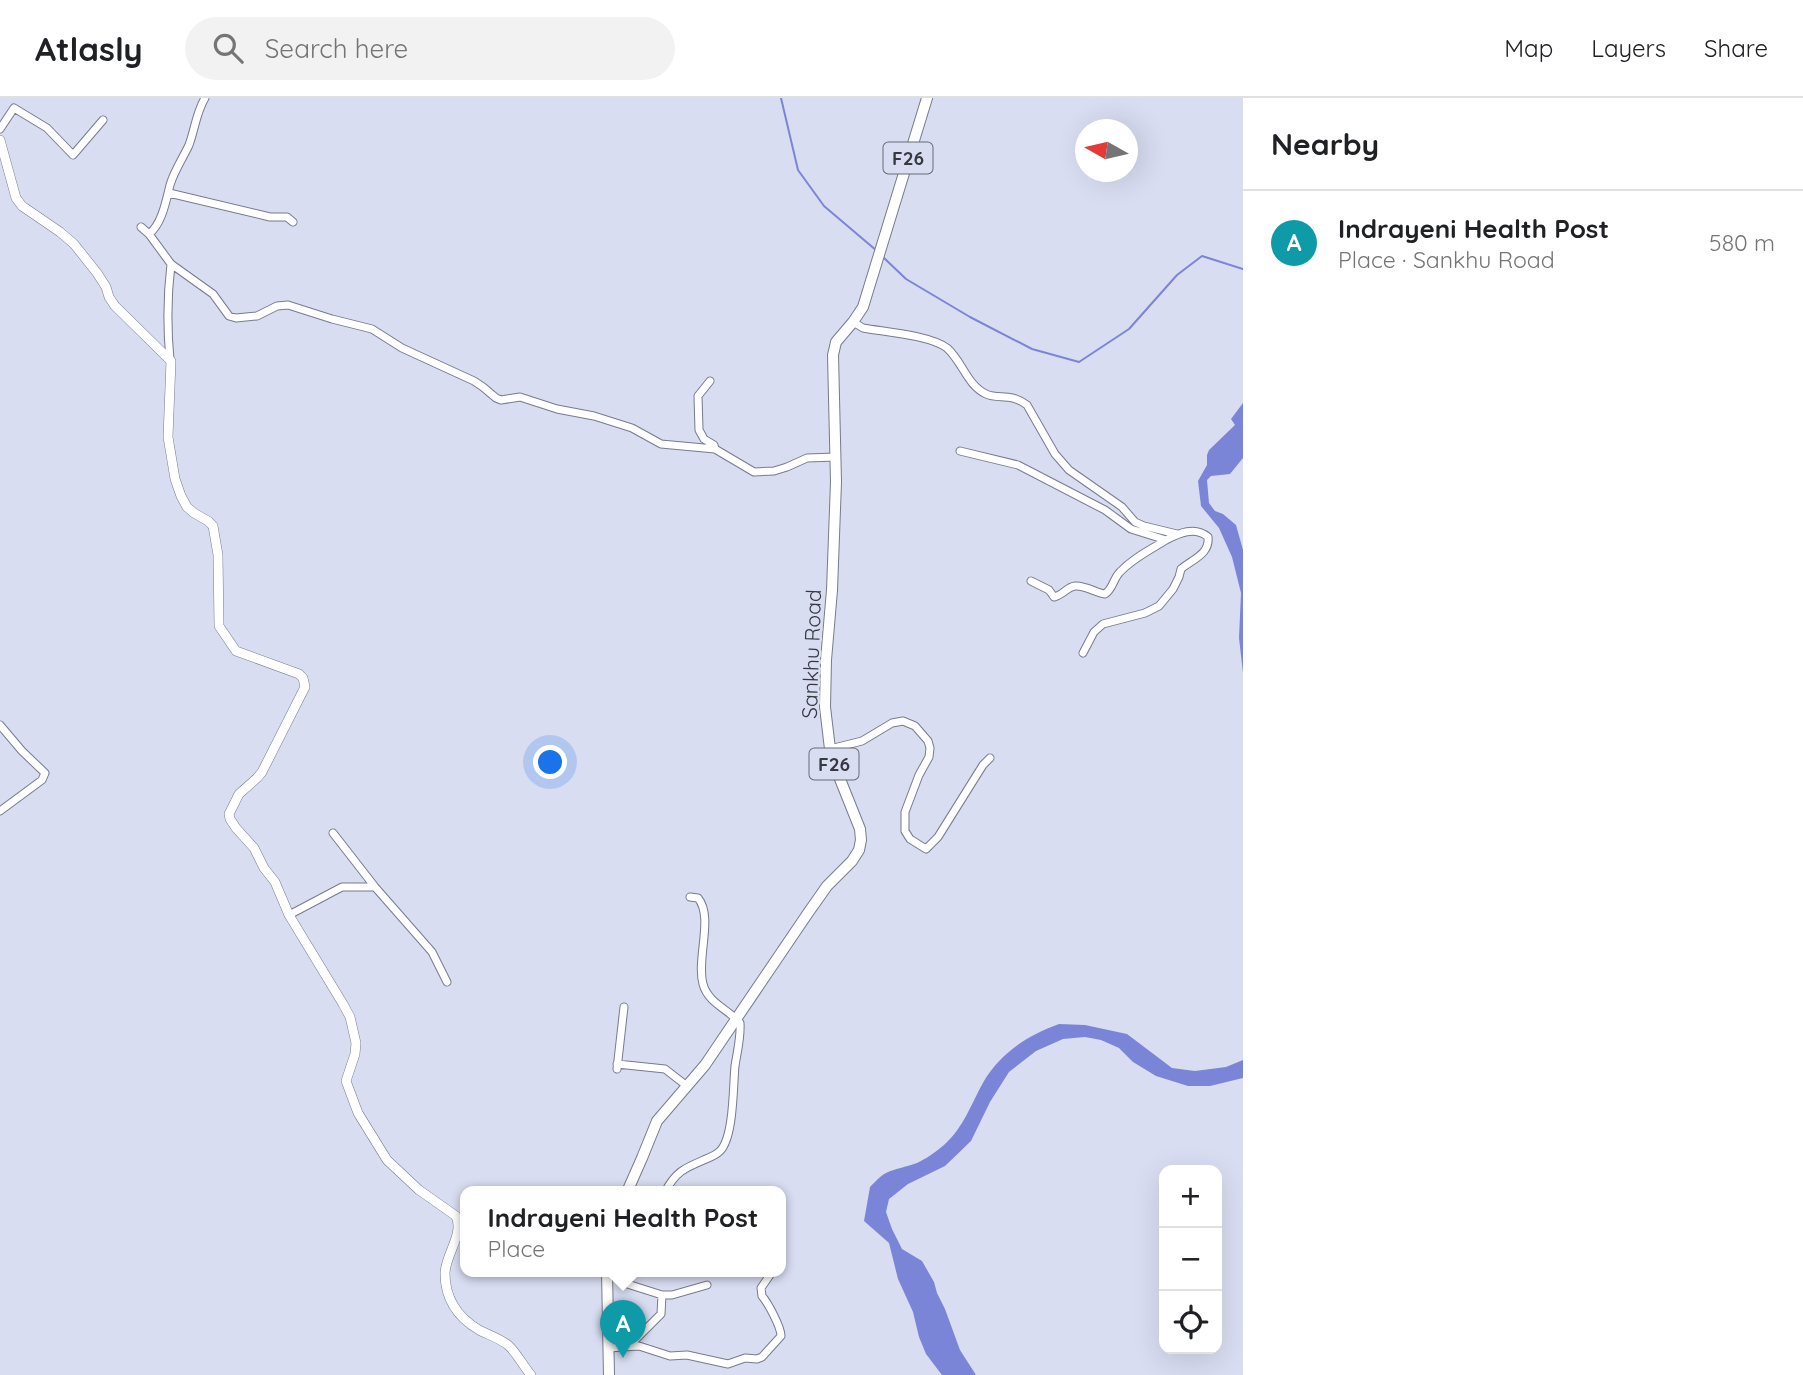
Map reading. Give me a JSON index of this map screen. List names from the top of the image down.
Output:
{
  "streets": {
    "main road": ["F26", "Sankhu Road"]
  },
  "north": "left",
  "page": {
    "header": "Atlasly",
    "search": "Search here",
    "nav": ["Map", "Layers", "Share"],
    "heading": "Nearby",
    "list": [
      {
        "mark": "A",
        "name": "Indrayeni Health Post",
        "note": "Place · Sankhu Road",
        "value": "580 m"
      }
    ],
    "map_buttons": ["+", "−"],
    "popup": ["Indrayeni Health Post", "Place"],
    "pins": "A"
  }
}
